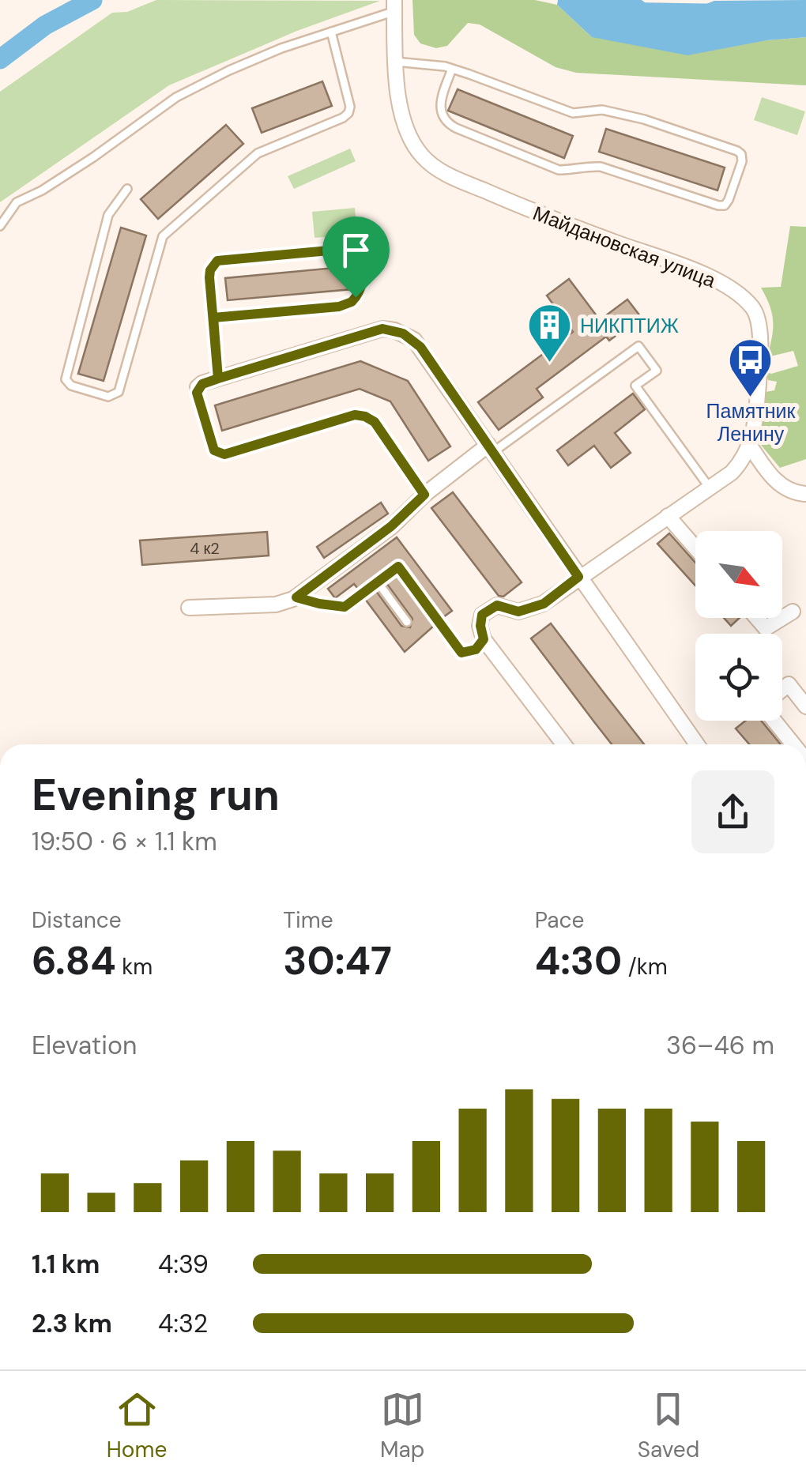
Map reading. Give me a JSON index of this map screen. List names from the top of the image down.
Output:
{
  "streets": {
    "street": ["Майдановская улица"]
  },
  "places": {
    "building": ["НИКПТИЖ"],
    "bus stop": ["Памятник Ленину"]
  },
  "house_numbers": ["4 к2"],
  "north": "bottom right",
  "page": {
    "heading": ["Evening run", "19:50 · 6 × 1.1 km"],
    "stats": [
      ["Distance", "6.84 km"],
      ["Time", "30:47"],
      ["Pace", "4:30 /km"]
    ],
    "chart": ["Elevation", "36–46 m"],
    "list": [
      {
        "name": "1.1 km",
        "note": "4:39"
      },
      {
        "name": "2.3 km",
        "note": "4:32"
      }
    ],
    "tabs": ["Home", "Map", "Saved"]
  }
}
